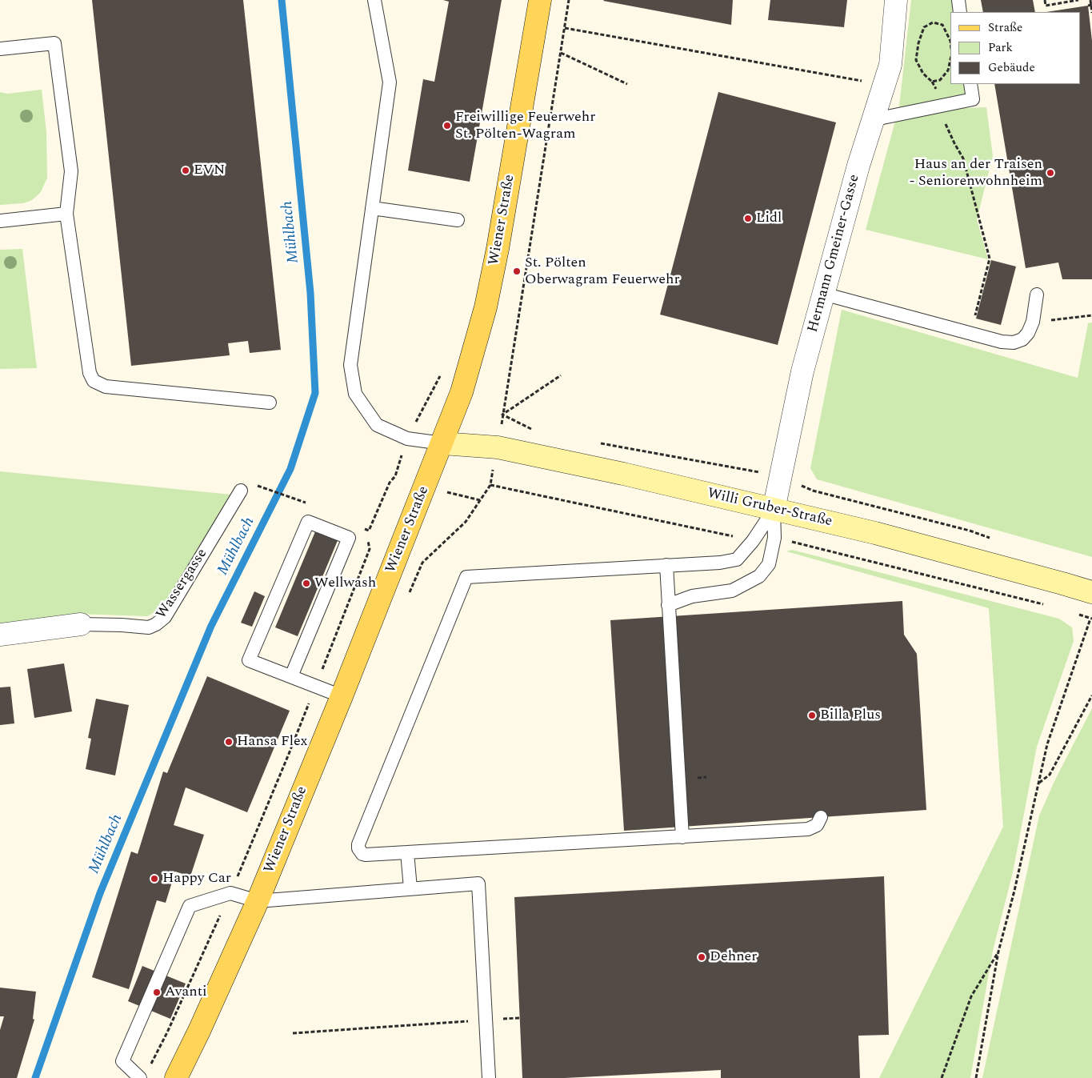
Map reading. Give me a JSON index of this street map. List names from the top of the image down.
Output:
{
  "streets": {
    "main road": ["Wiener Straße"],
    "street": ["Hermann Gmeiner-Gasse", "Willi Gruber-Straße", "Wassergasse"]
  },
  "crossings": [
    ["Wiener Straße", "Willi Gruber-Straße"],
    ["Hermann Gmeiner-Gasse", "Willi Gruber-Straße"]
  ],
  "water": ["Mühlbach"],
  "places": [
    "Freiwillige Feuerwehr St. Pölten-Wagram",
    "EVN",
    "Haus an der Traisen - Seniorenwohnheim",
    "Lidl",
    "St. Pölten Oberwagram Feuerwehr",
    "Wellwash",
    "Billa Plus",
    "Hansa Flex",
    "Happy Car",
    "Dehner",
    "Avanti"
  ],
  "legend": ["Straße", "Park", "Gebäude"]
}
